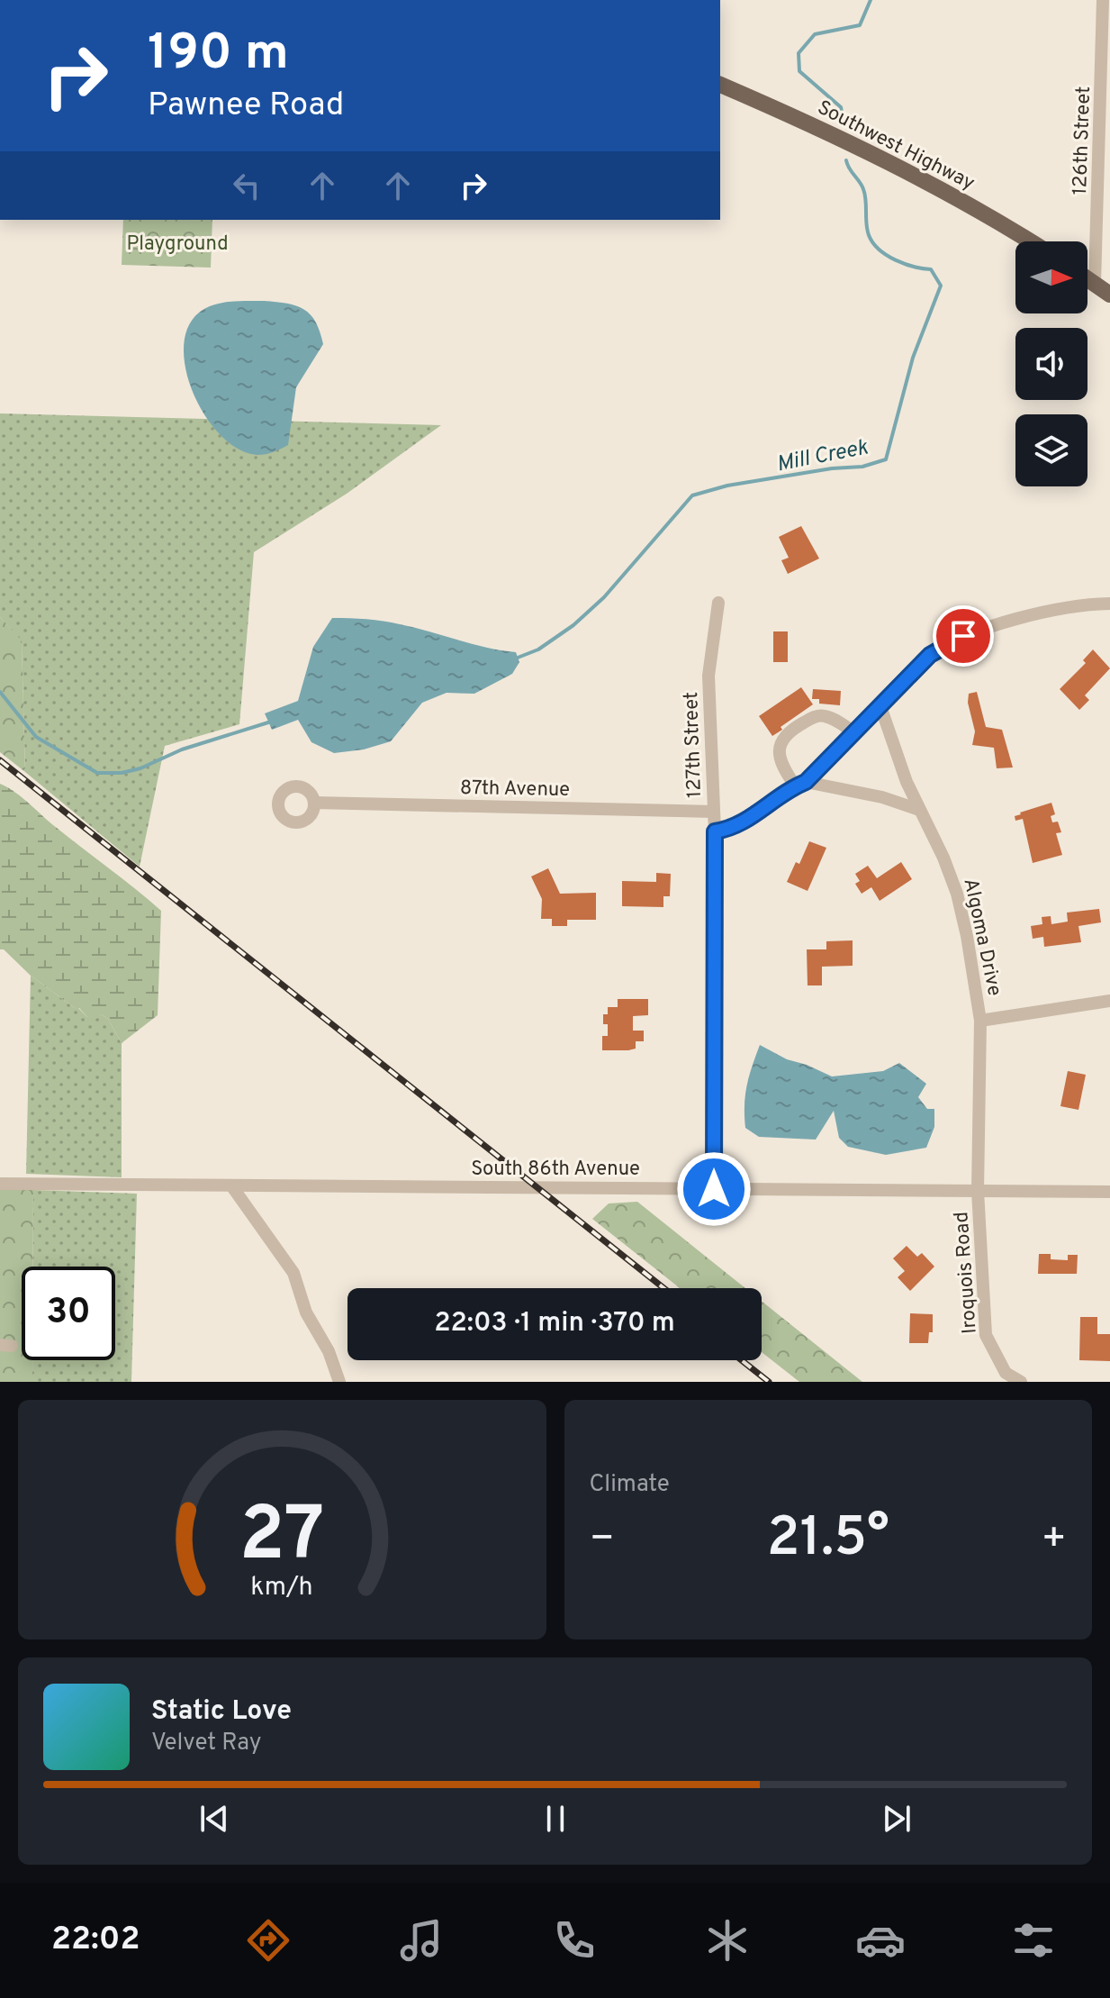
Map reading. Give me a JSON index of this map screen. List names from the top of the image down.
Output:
{
  "streets": {
    "main road": ["Southwest Highway"],
    "street": [
      "126th Street",
      "127th Street",
      "87th Avenue",
      "Algoma Drive",
      "South 86th Avenue",
      "Iroquois Road"
    ]
  },
  "crossings": [
    ["127th Street", "87th Avenue"],
    ["127th Street", "South 86th Avenue"],
    ["Algoma Drive", "South 86th Avenue"],
    ["Algoma Drive", "Iroquois Road"],
    ["South 86th Avenue", "Iroquois Road"]
  ],
  "water": ["Mill Creek"],
  "parks": ["Playground"],
  "north": "right",
  "page": {
    "turn": ["190 m", "Pawnee Road"],
    "limit": "30",
    "trip": "22:03 · 1 min · 370 m",
    "tile": "Climate",
    "heat": ["−", "21.5°", "+"],
    "song": ["Static Love", "Velvet Ray"],
    "tabs": "22:02",
    "gauge": ["27", "km/h"]
  }
}
